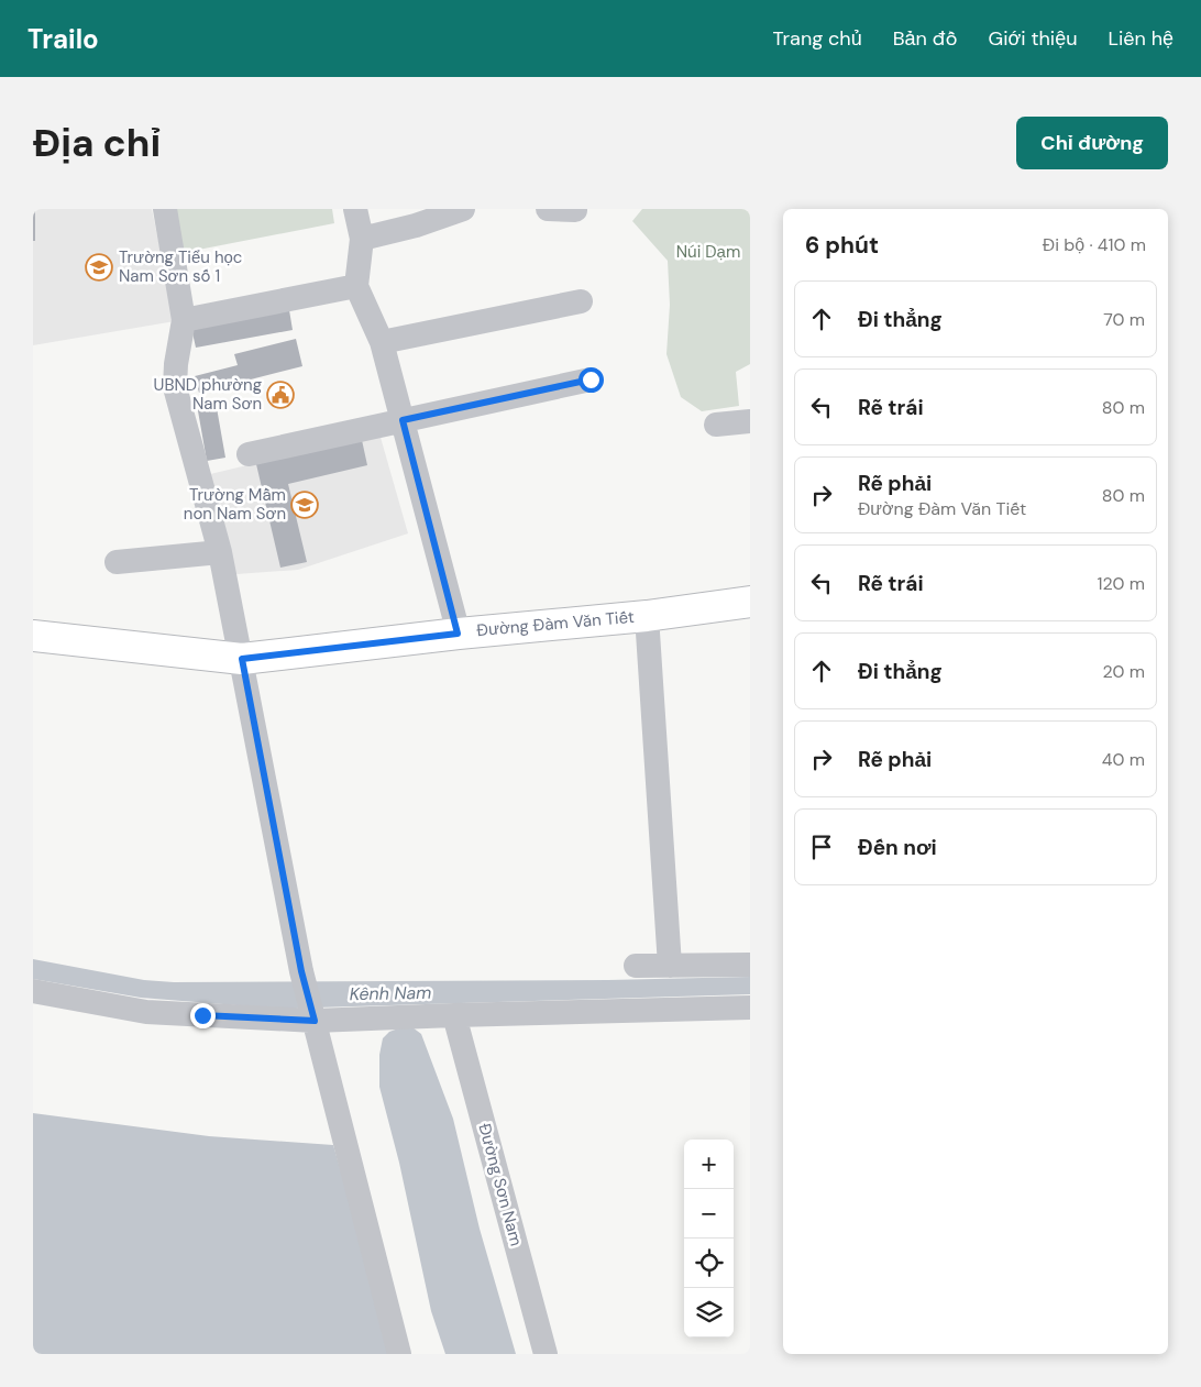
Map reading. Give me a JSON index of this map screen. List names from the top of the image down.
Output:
{
  "streets": {
    "main road": ["Đường Đàm Văn Tiết"],
    "street": ["Đường Sơn Nam"]
  },
  "water": ["Kênh Nam"],
  "parks": ["Núi Dạm"],
  "places": {
    "school or university": ["Trường Tiểu học Nam Sơn số 1", "Trường Mầm non Nam Sơn"],
    "public building": ["UBND phường Nam Sơn"]
  },
  "page": {
    "header": "Trailo",
    "nav": [
      "Trang chủ",
      "Bản đồ",
      "Giới thiệu",
      "Liên hệ"
    ],
    "buttons": "Chỉ đường",
    "title": "Địa chỉ",
    "heading": ["6 phút", "Đi bộ · 410 m"],
    "list": [
      ["Đi thẳng", "70 m"],
      ["Rẽ trái", "80 m"],
      ["Rẽ phải", "Đường Đàm Văn Tiết", "80 m"],
      ["Rẽ trái", "120 m"],
      ["Đi thẳng", "20 m"],
      ["Rẽ phải", "40 m"],
      "Đến nơi"
    ],
    "map_buttons": ["+", "−"]
  }
}
